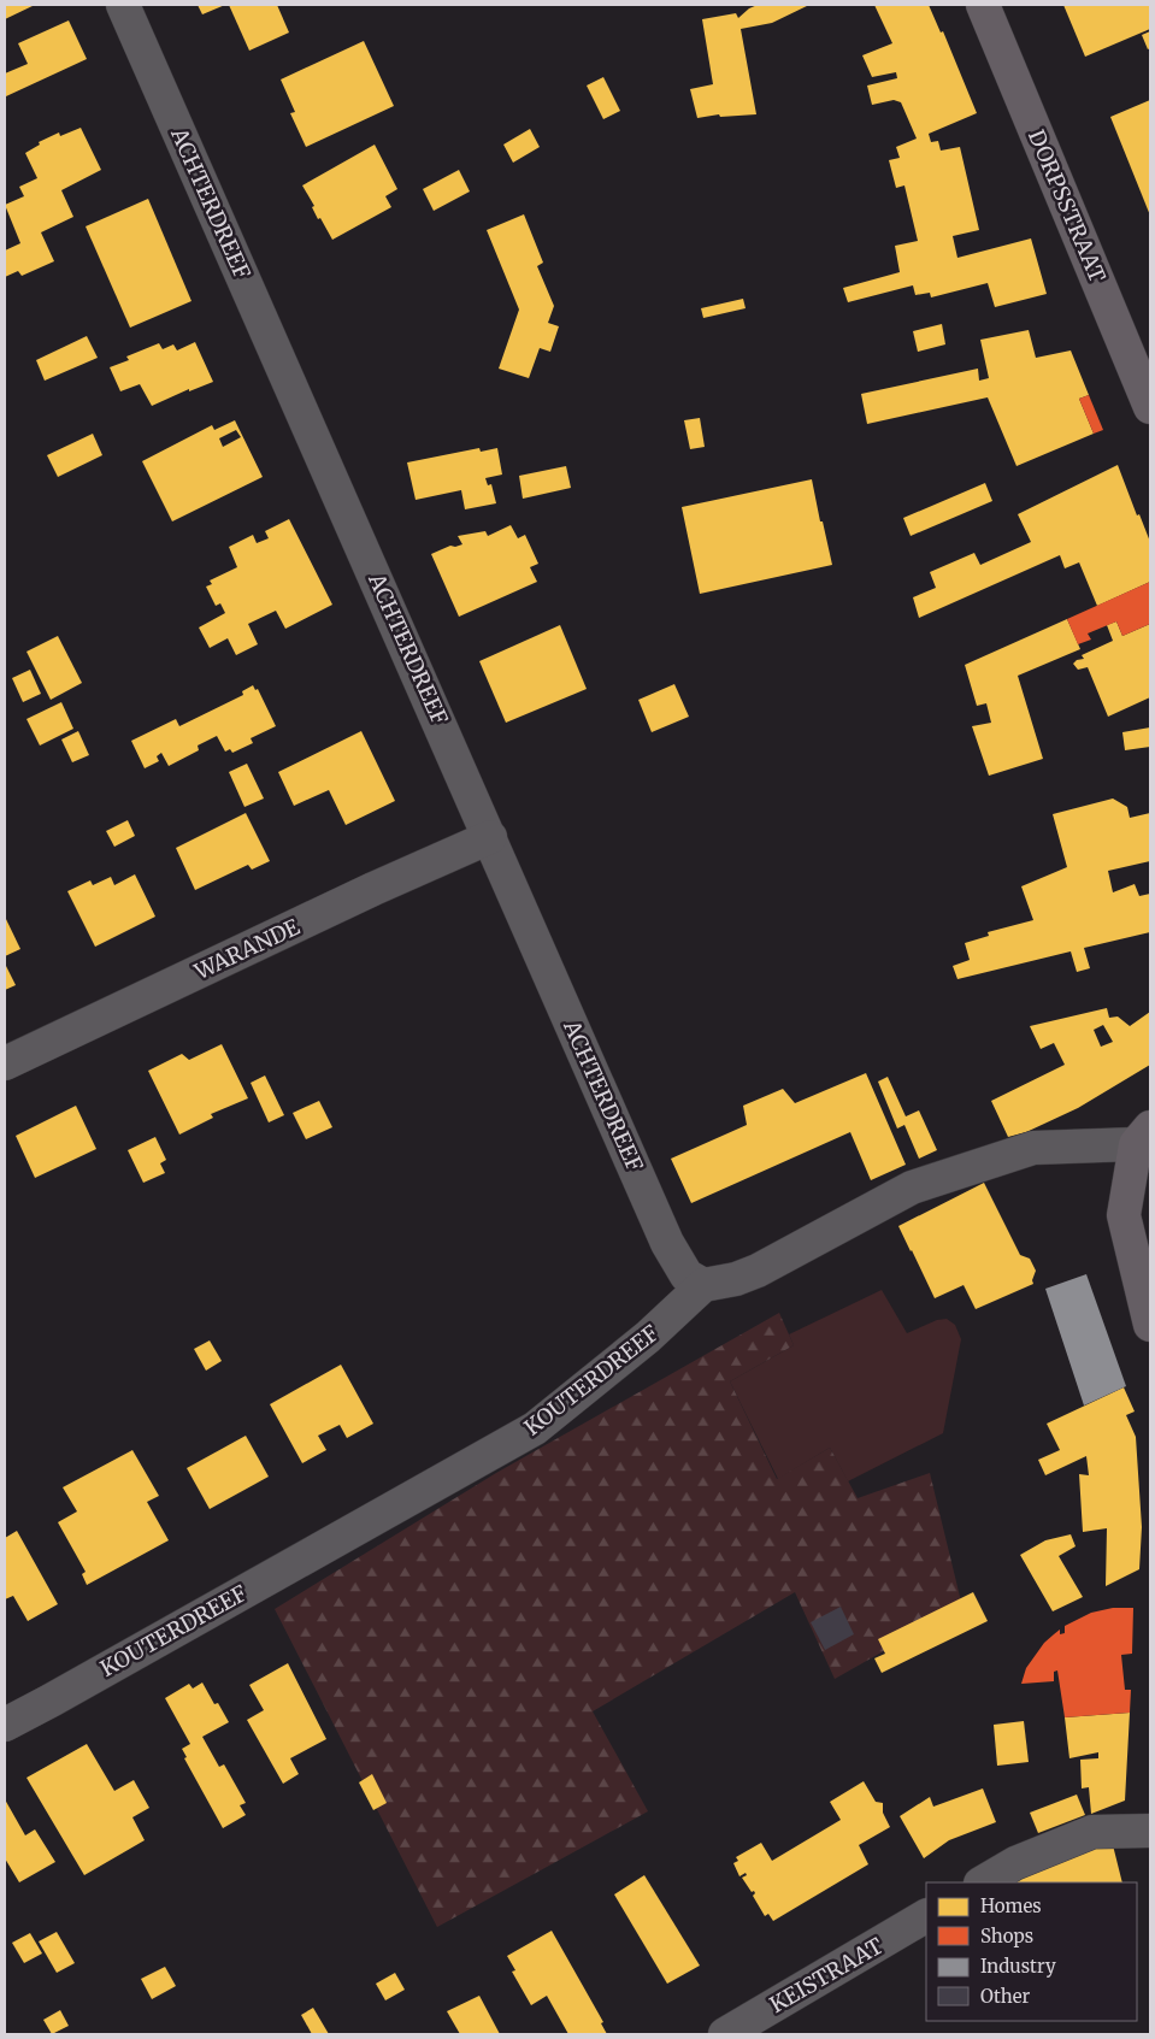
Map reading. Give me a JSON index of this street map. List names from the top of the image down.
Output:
{
  "streets": {
    "street": [
      "ACHTERDREEF",
      "DORPSSTRAAT",
      "WARANDE",
      "KOUTERDREEF",
      "KEISTRAAT"
    ]
  },
  "crossings": [
    ["ACHTERDREEF", "WARANDE"],
    ["ACHTERDREEF", "KOUTERDREEF"]
  ],
  "legend": [
    "Homes",
    "Shops",
    "Industry",
    "Other"
  ]
}
